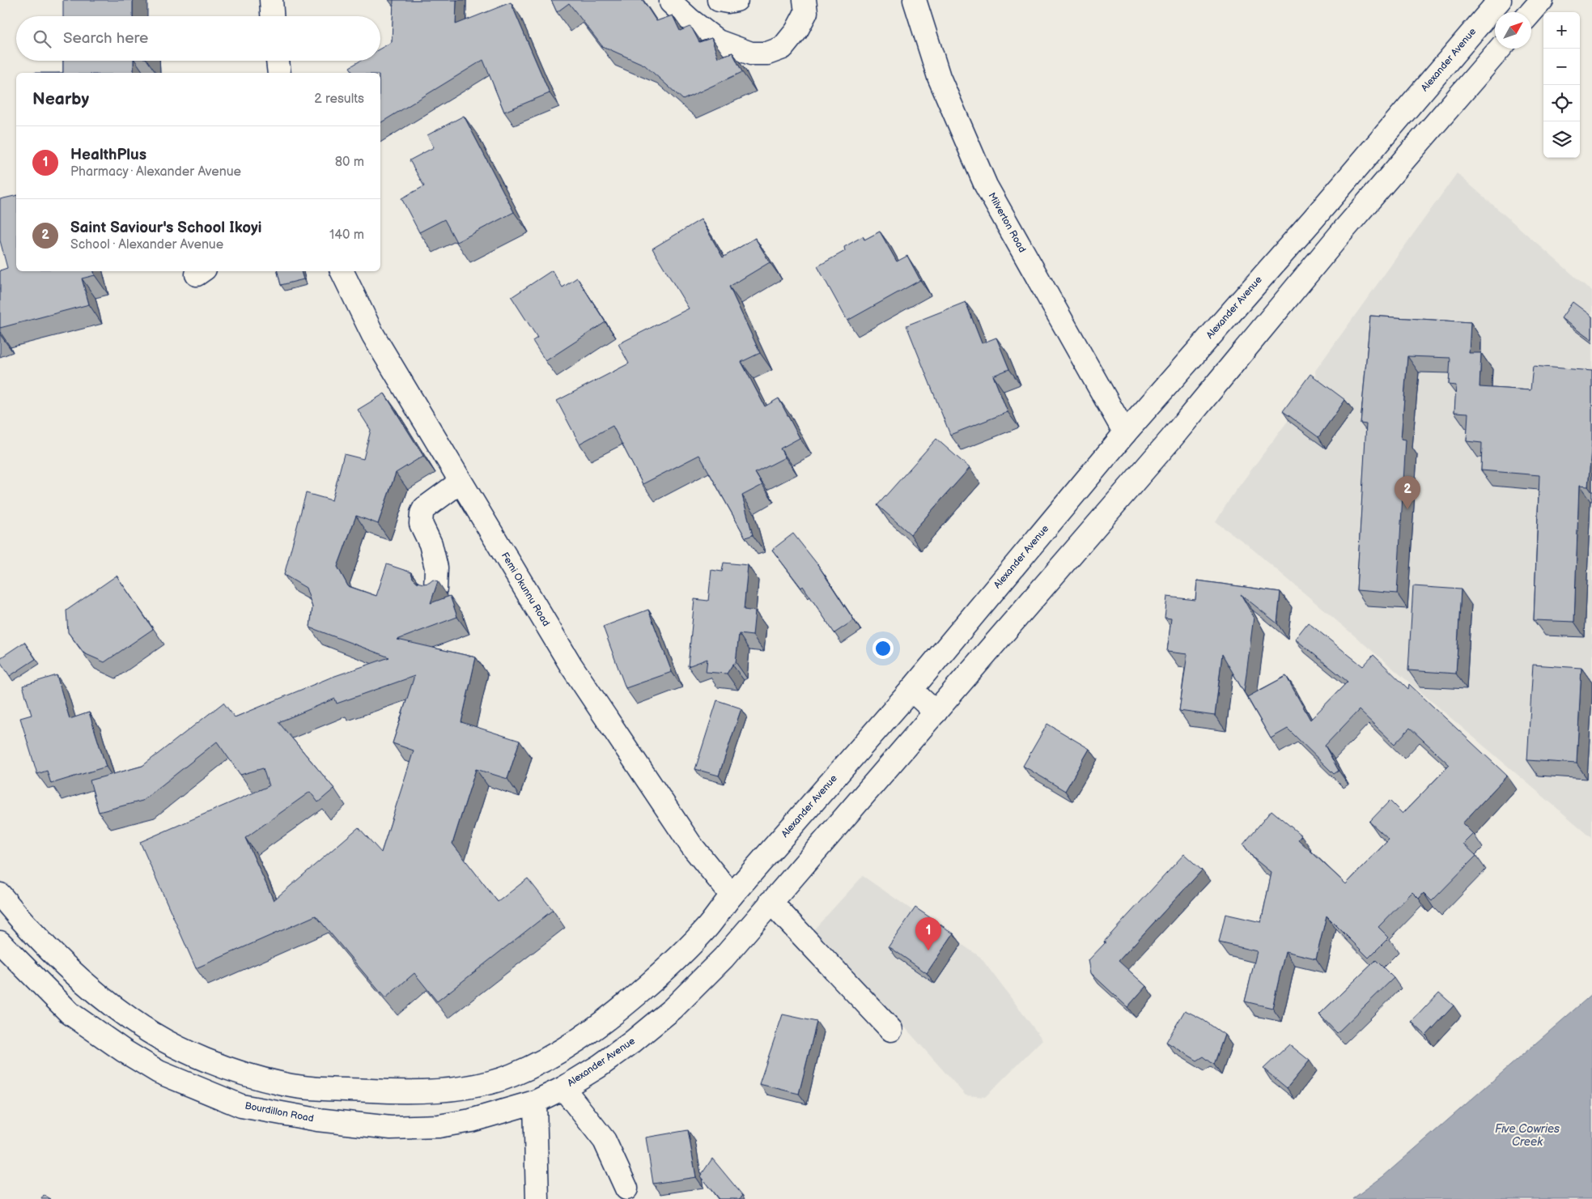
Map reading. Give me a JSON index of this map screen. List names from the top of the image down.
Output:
{
  "streets": {
    "main road": [
      "Alexander Avenue",
      "Milverton Road",
      "Femi Okunnu Road",
      "Bourdillon Road"
    ]
  },
  "crossings": [
    ["Alexander Avenue", "Milverton Road"],
    ["Alexander Avenue", "Femi Okunnu Road"],
    ["Alexander Avenue", "Bourdillon Road"]
  ],
  "water": ["Five Cowries Creek"],
  "north": "top right",
  "page": {
    "map_buttons": ["+", "−"],
    "search": "Search here",
    "heading": ["Nearby", "2 results"],
    "list": [
      {
        "mark": "1",
        "name": "HealthPlus",
        "note": "Pharmacy · Alexander Avenue",
        "value": "80 m"
      },
      {
        "mark": "2",
        "name": "Saint Saviour's School Ikoyi",
        "note": "School · Alexander Avenue",
        "value": "140 m"
      }
    ],
    "pins": ["2", "1"]
  }
}
